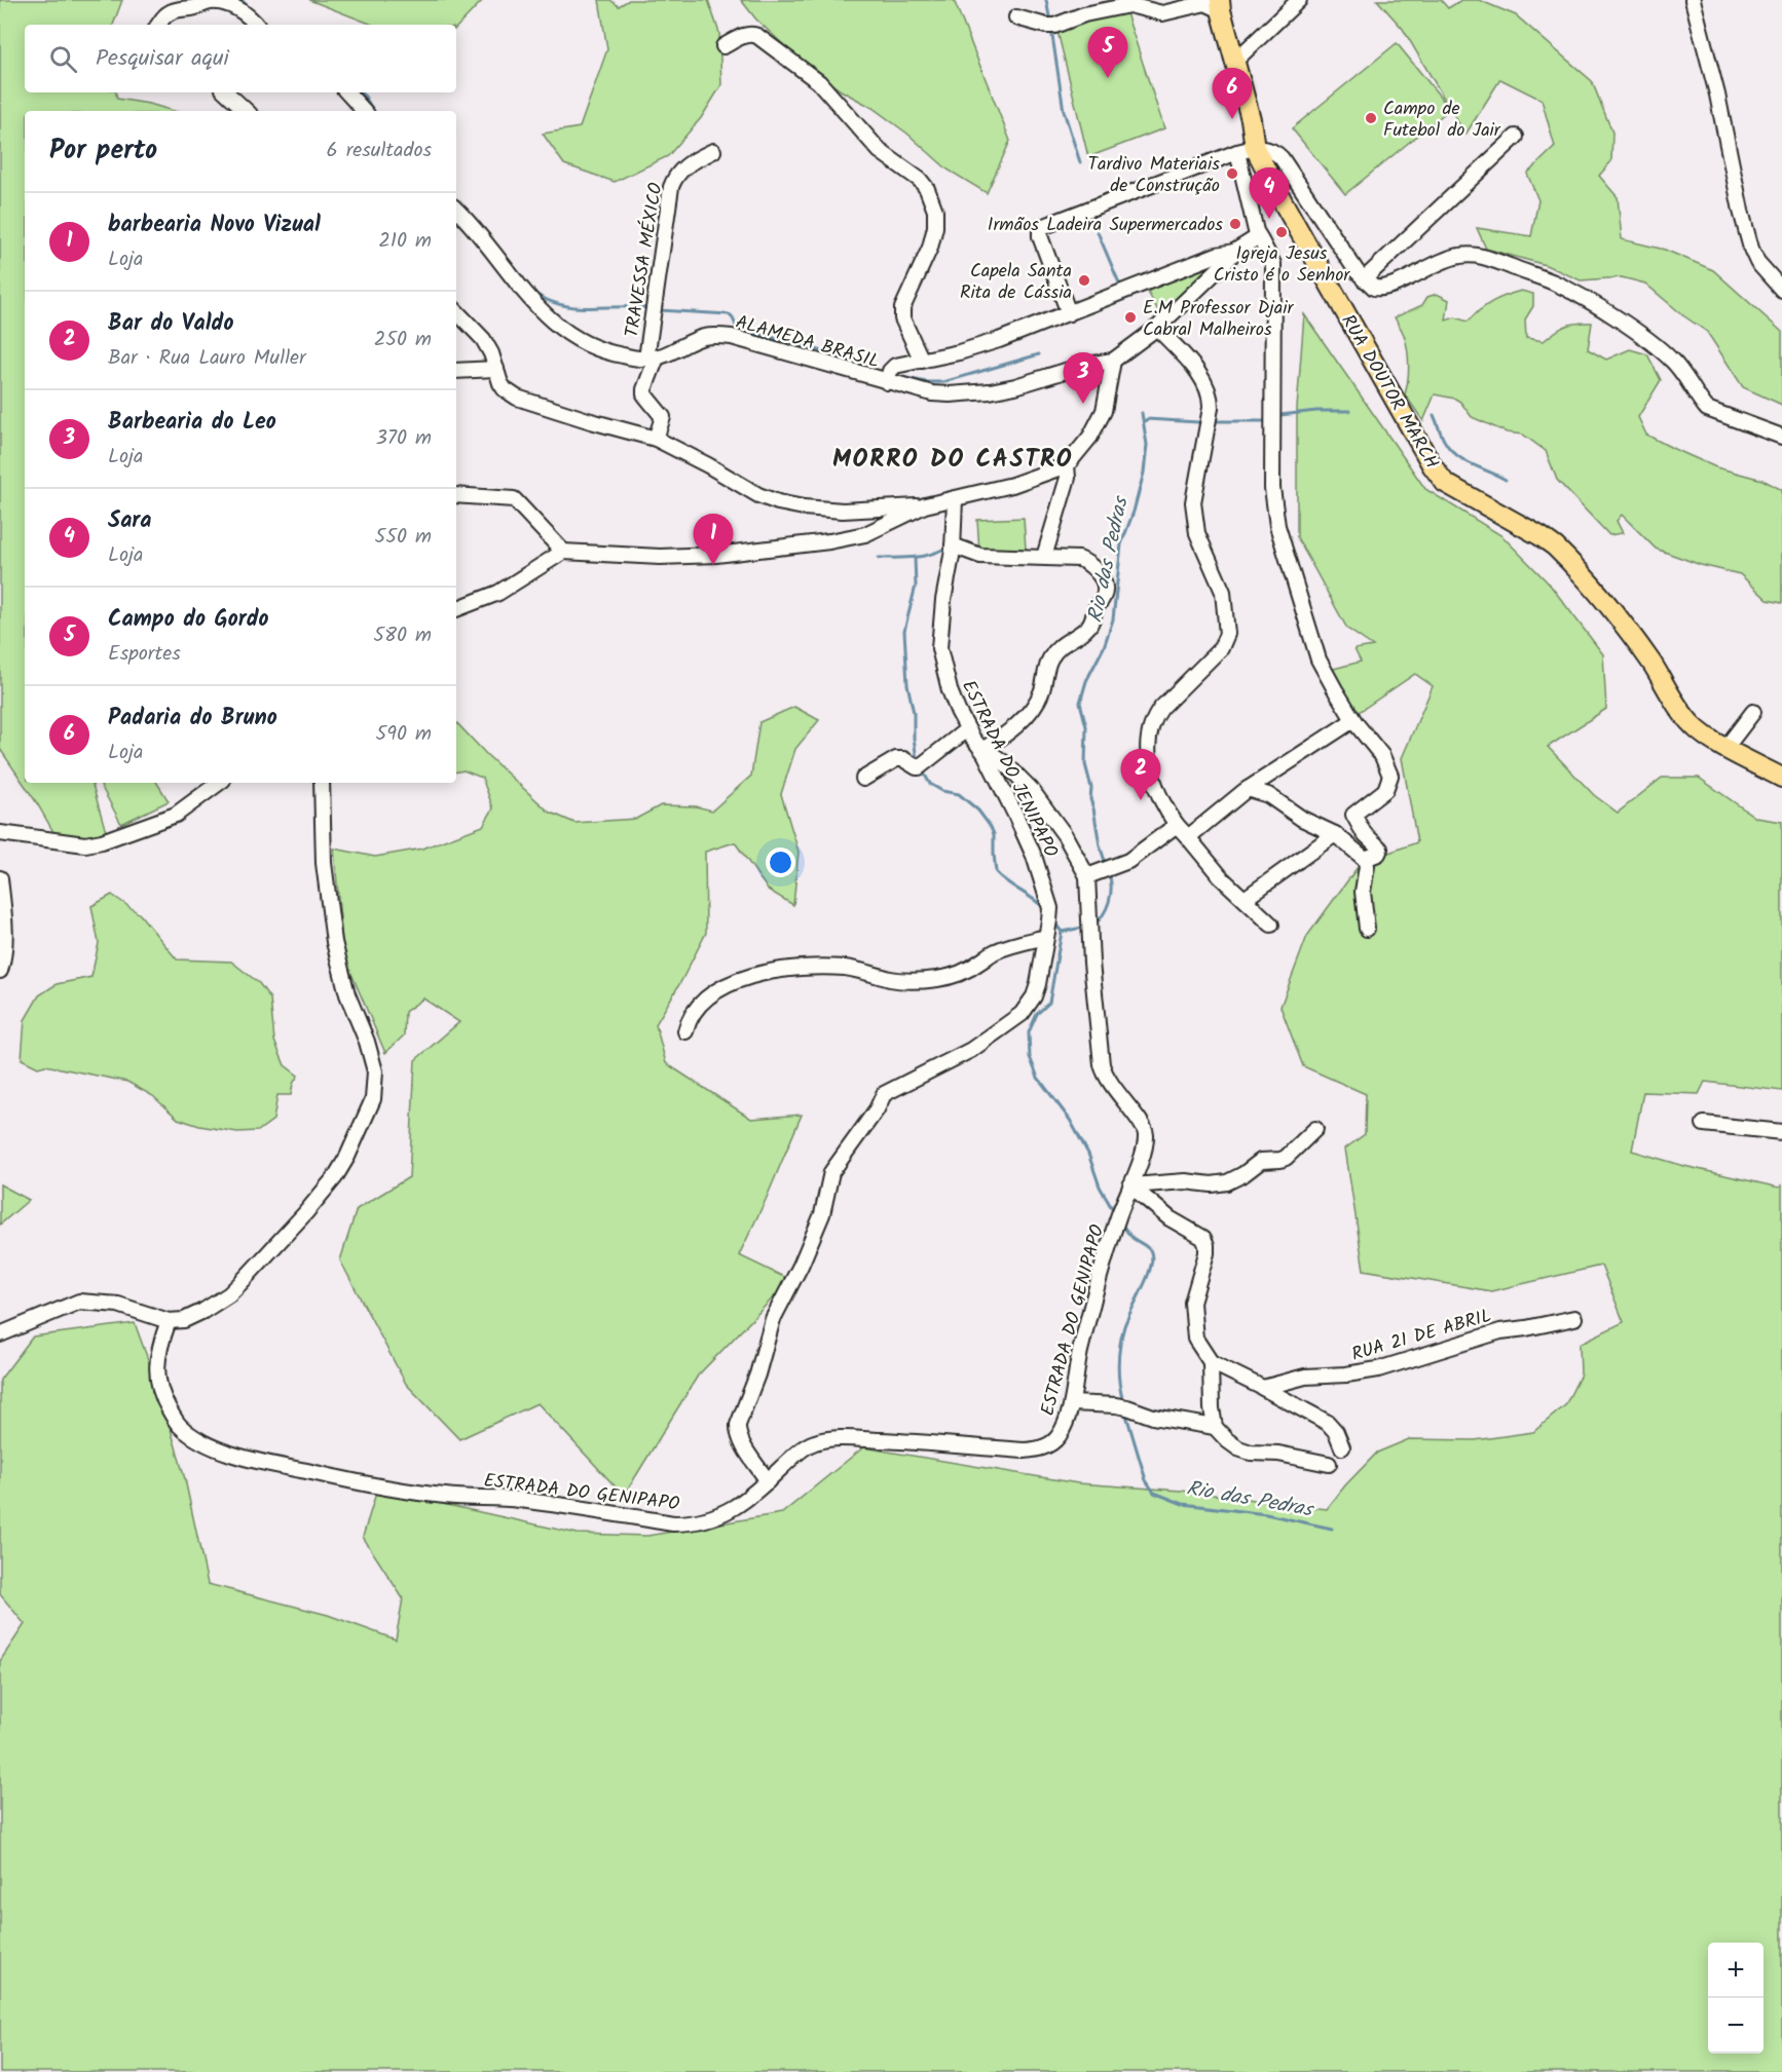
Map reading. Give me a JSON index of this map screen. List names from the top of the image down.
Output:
{
  "streets": {
    "main road": ["RUA DOUTOR MARCH"],
    "street": [
      "TRAVESSA MÉXICO",
      "ALAMEDA BRASIL",
      "ESTRADA DO JENIPAPO",
      "ESTRADA DO GENIPAPO",
      "RUA 21 DE ABRIL"
    ]
  },
  "crossings": [
    ["TRAVESSA MÉXICO", "ALAMEDA BRASIL"],
    ["ESTRADA DO JENIPAPO", "ESTRADA DO GENIPAPO"]
  ],
  "districts": ["MORRO DO CASTRO"],
  "water": ["Rio das Pedras"],
  "places": [
    "Campo de Futebol do Jair",
    "Tardivo Materiais de Construção",
    "Irmãos Ladeira Supermercados",
    "Igreja Jesus Cristo é o Senhor",
    "Capela Santa Rita de Cássia",
    "E.M Professor Djair Cabral Malheiros"
  ],
  "page": {
    "search": "Pesquisar aqui",
    "pins": [
      "5",
      "6",
      "4",
      "3",
      "1",
      "2"
    ],
    "heading": ["Por perto", "6 resultados"],
    "list": [
      {
        "mark": "1",
        "name": "barbearia Novo Vizual",
        "note": "Loja",
        "value": "210 m"
      },
      {
        "mark": "2",
        "name": "Bar do Valdo",
        "note": "Bar · Rua Lauro Muller",
        "value": "250 m"
      },
      {
        "mark": "3",
        "name": "Barbearia do Leo",
        "note": "Loja",
        "value": "370 m"
      },
      {
        "mark": "4",
        "name": "Sara",
        "note": "Loja",
        "value": "550 m"
      },
      {
        "mark": "5",
        "name": "Campo do Gordo",
        "note": "Esportes",
        "value": "580 m"
      },
      {
        "mark": "6",
        "name": "Padaria do Bruno",
        "note": "Loja",
        "value": "590 m"
      }
    ],
    "map_buttons": ["+", "−"]
  }
}
